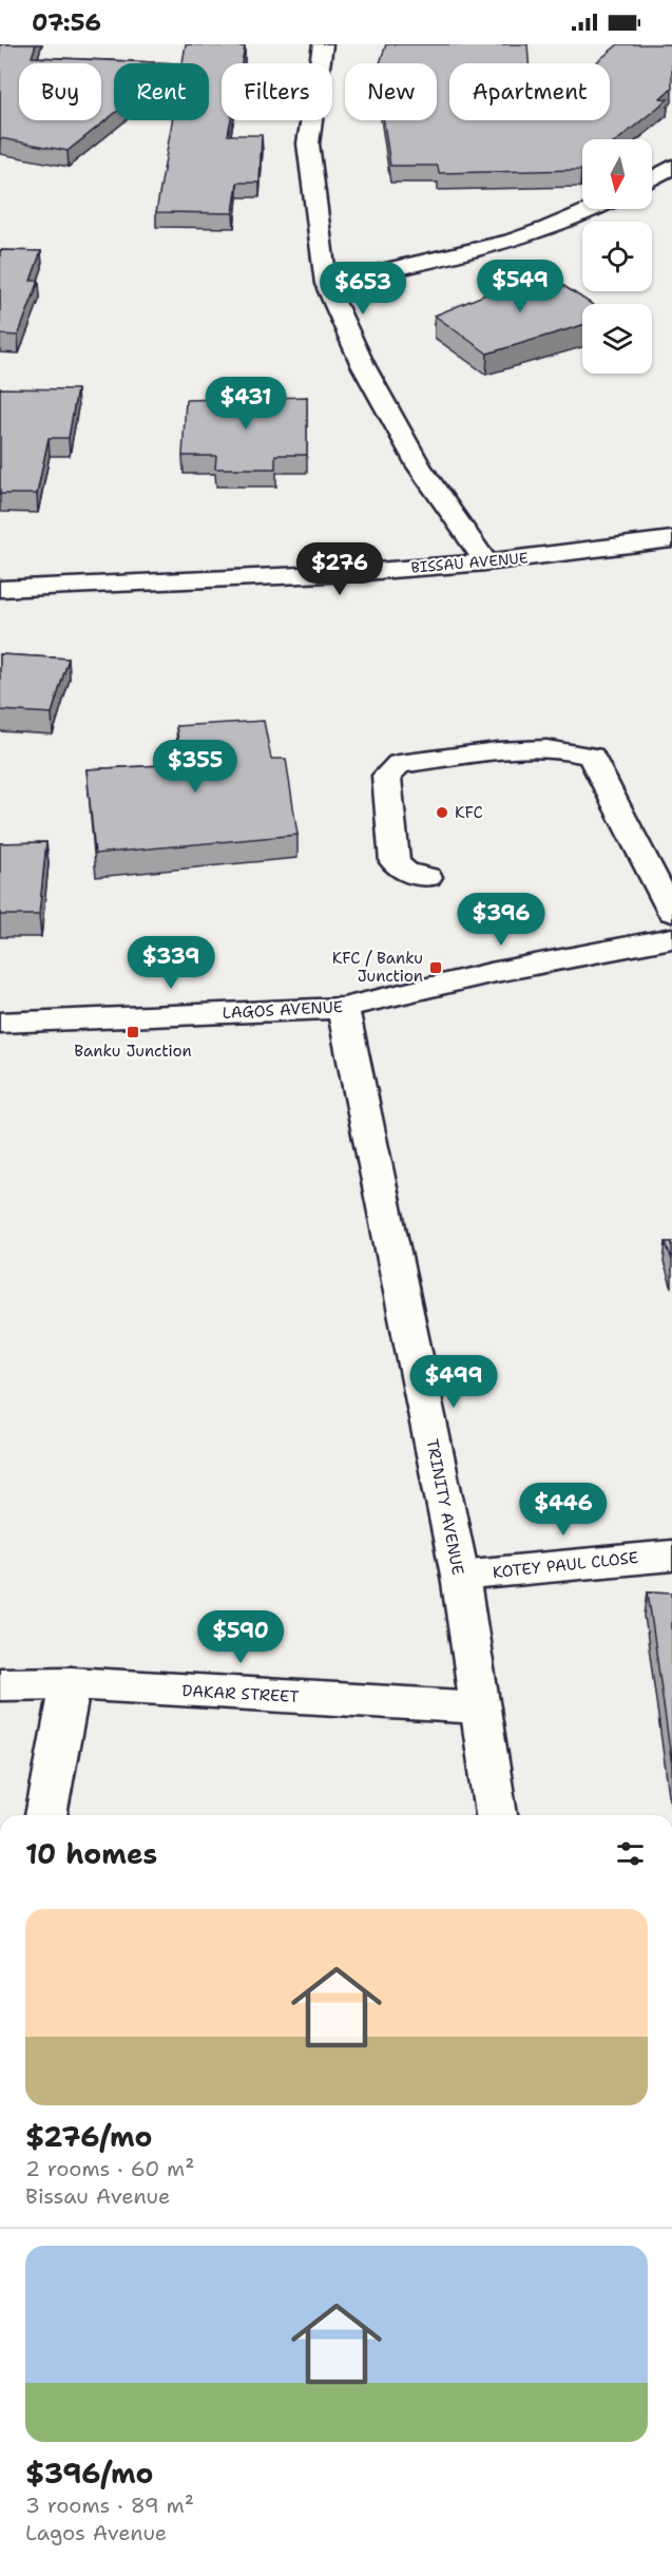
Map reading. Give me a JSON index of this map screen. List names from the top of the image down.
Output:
{
  "streets": {
    "street": [
      "BISSAU AVENUE",
      "LAGOS AVENUE",
      "TRINITY AVENUE",
      "KOTEY PAUL CLOSE",
      "DAKAR STREET"
    ]
  },
  "crossings": [
    ["LAGOS AVENUE", "TRINITY AVENUE"],
    ["TRINITY AVENUE", "KOTEY PAUL CLOSE"],
    ["TRINITY AVENUE", "DAKAR STREET"]
  ],
  "places": {
    "other": ["KFC"],
    "transit": ["KFC / Banku Junction", "Banku Junction"]
  },
  "north": "bottom",
  "page": {
    "status": "07:56",
    "chip": [
      "Buy",
      "Rent",
      "Filters",
      "New",
      "Apartment"
    ],
    "price": [
      "$549",
      "$653",
      "$431",
      "$276",
      "$355",
      "$396",
      "$339",
      "$499",
      "$446",
      "$590"
    ],
    "heading": "10 homes",
    "list": [
      {
        "name": "$276/mo",
        "note": "2 rooms · 60 m² · Bissau Avenue"
      },
      {
        "name": "$396/mo",
        "note": "3 rooms · 89 m² · Lagos Avenue"
      }
    ]
  }
}
